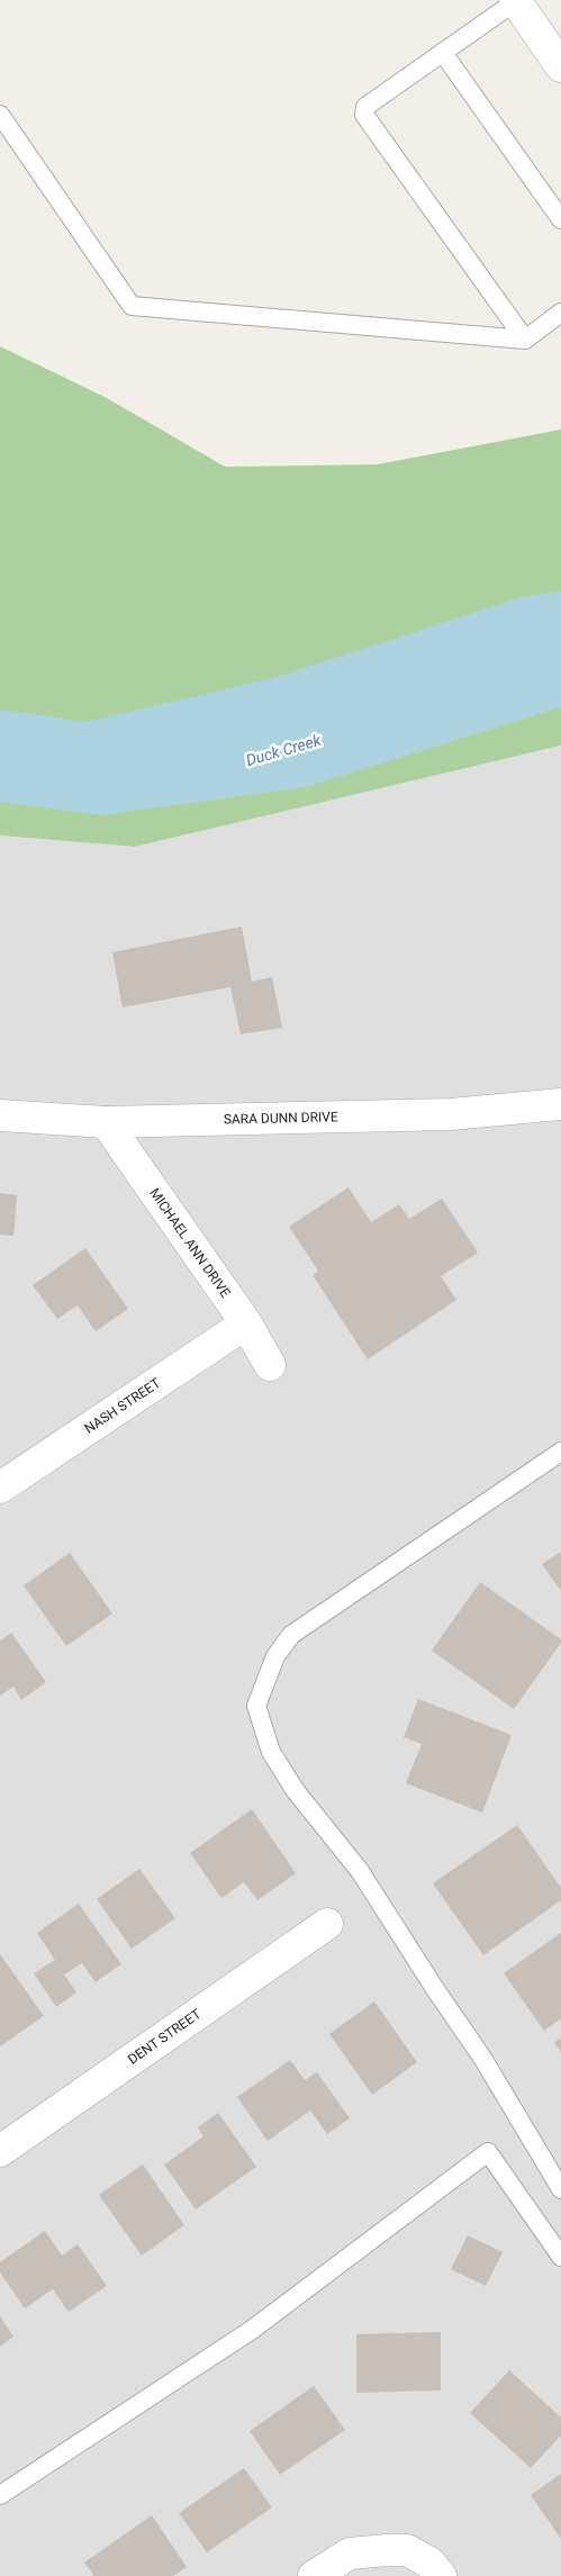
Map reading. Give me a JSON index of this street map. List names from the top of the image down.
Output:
{
  "streets": {
    "street": [
      "SARA DUNN DRIVE",
      "MICHAEL ANN DRIVE",
      "NASH STREET",
      "DENT STREET"
    ]
  },
  "crossings": [
    ["SARA DUNN DRIVE", "MICHAEL ANN DRIVE"],
    ["MICHAEL ANN DRIVE", "NASH STREET"]
  ],
  "water": ["Duck Creek"]
}
